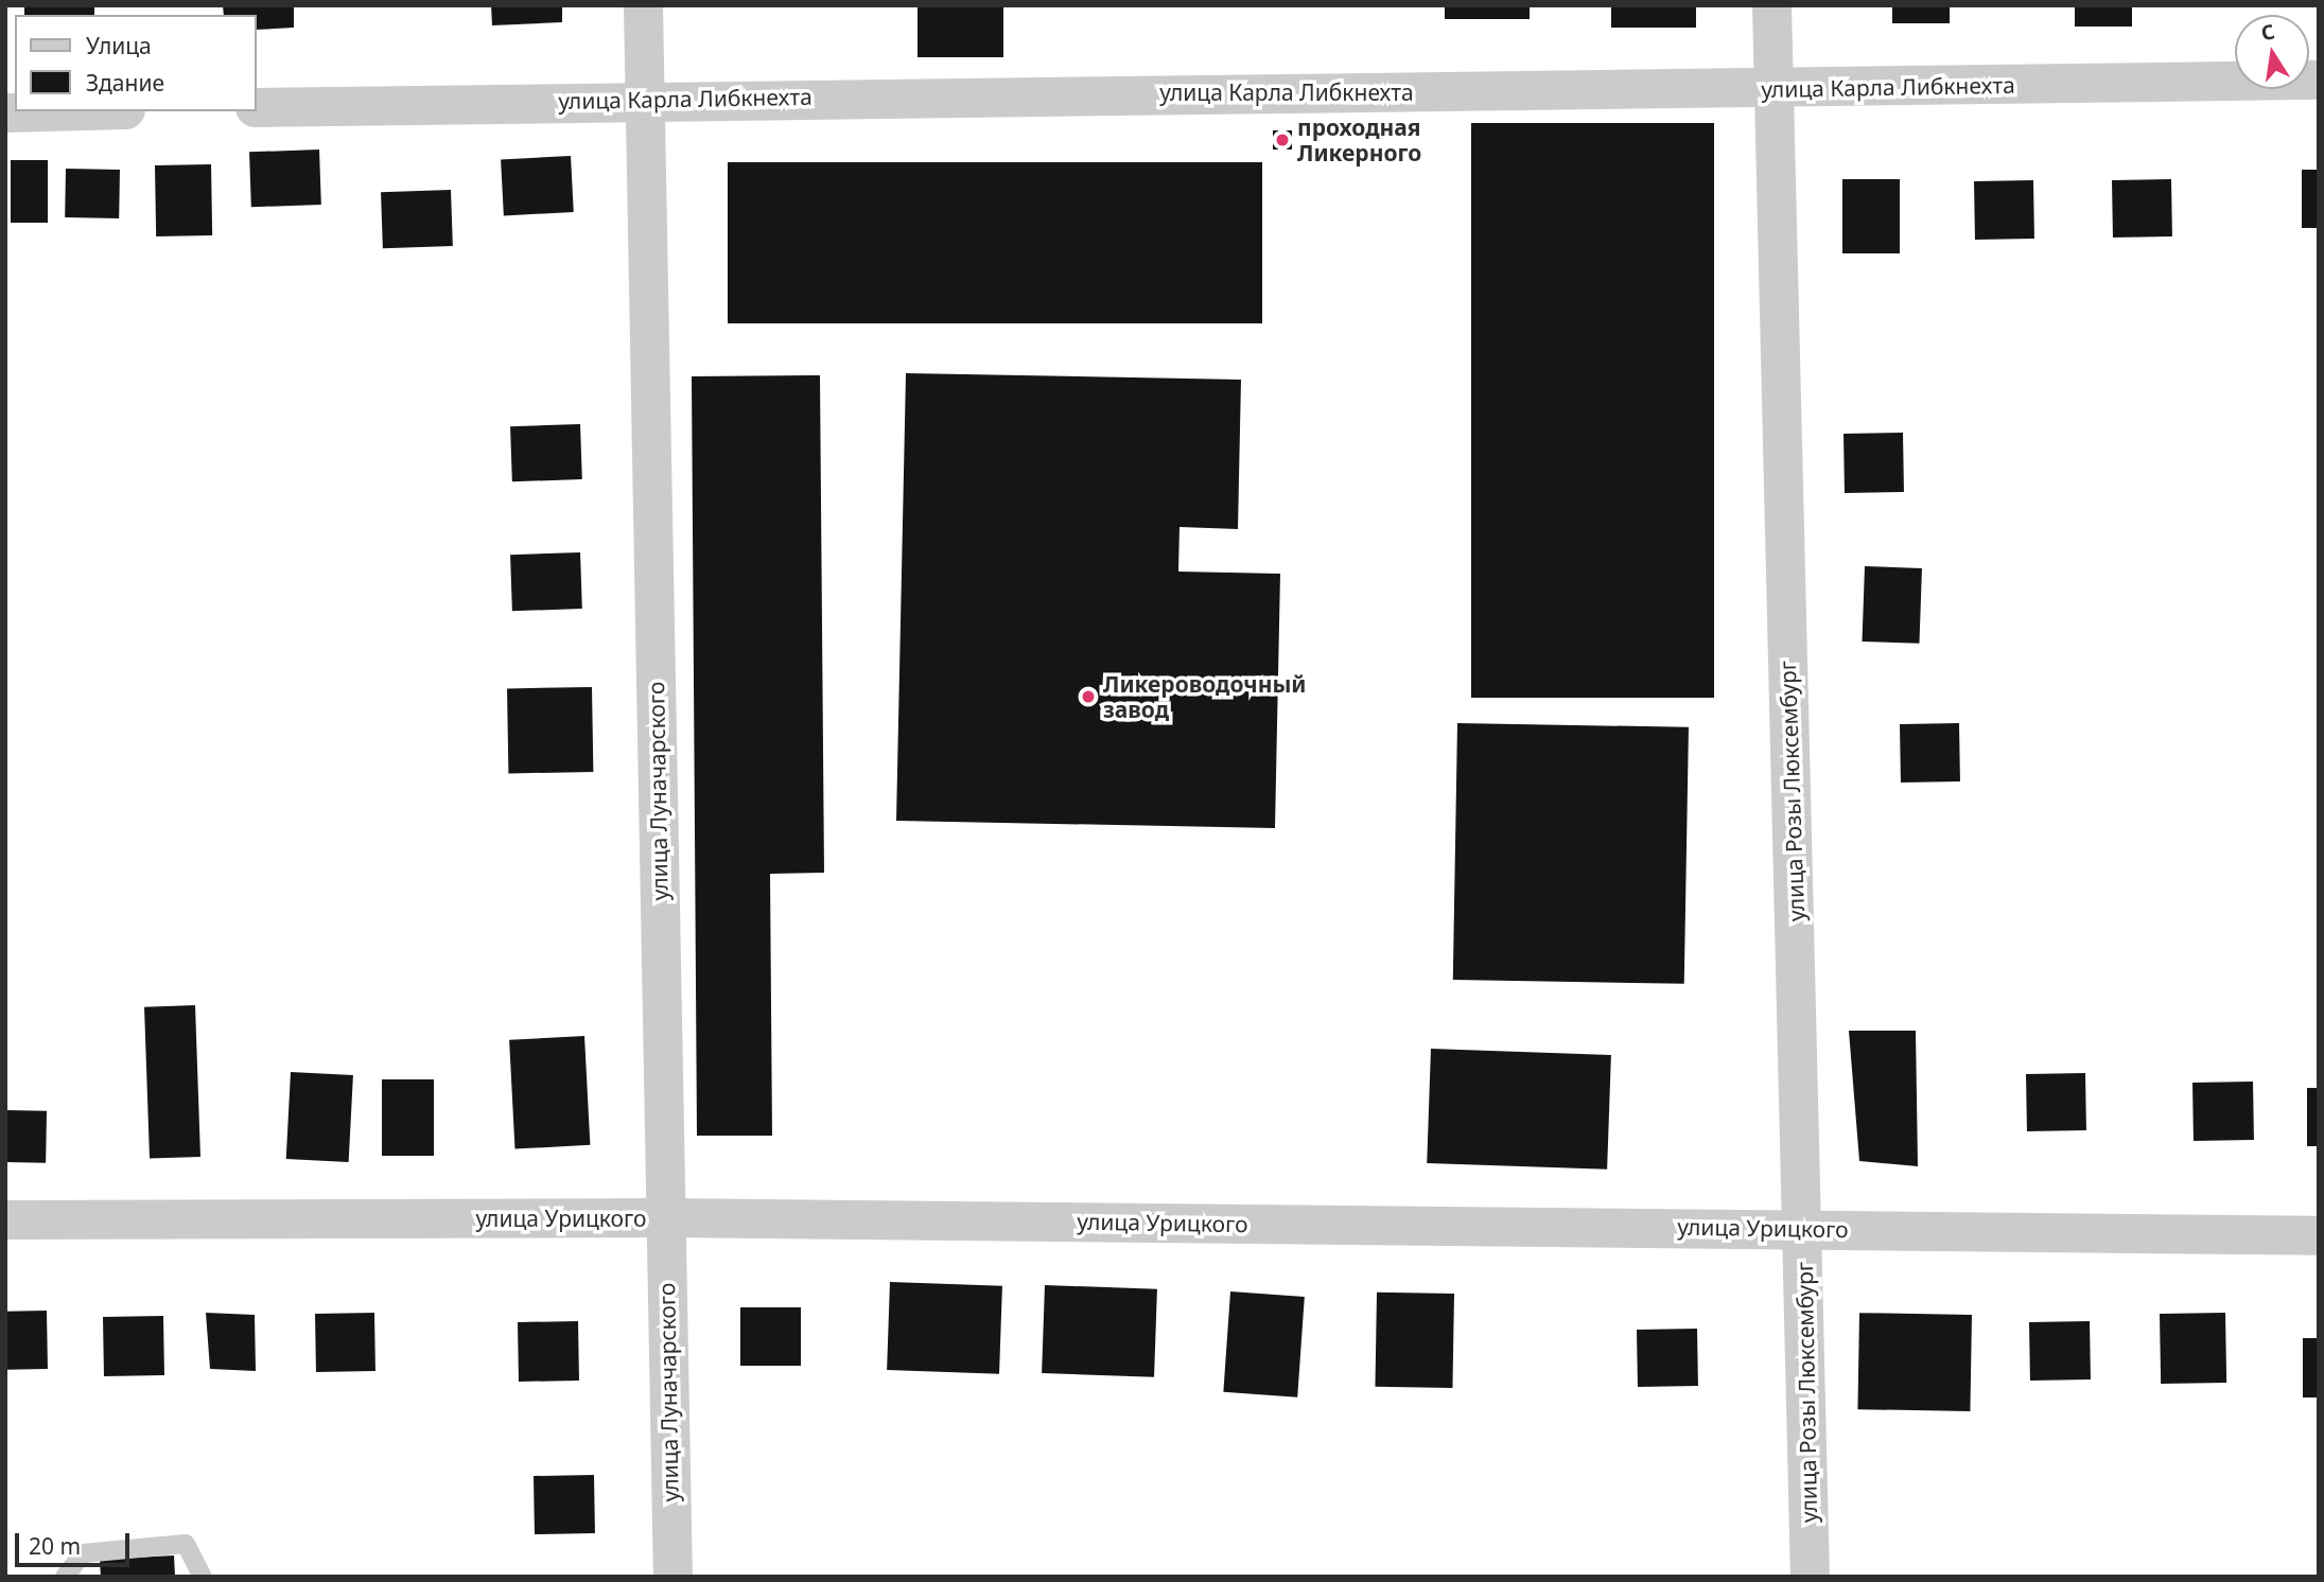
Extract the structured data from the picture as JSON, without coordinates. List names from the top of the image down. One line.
{"streets":{"street":["улица Карла Либкнехта","улица Луначарского","улица Розы Люксембург","улица Урицкого"]},"crossings":[["улица Карла Либкнехта","улица Луначарского"],["улица Карла Либкнехта","улица Розы Люксембург"],["улица Луначарского","улица Урицкого"],["улица Розы Люксембург","улица Урицкого"]],"places":["проходная Ликерного","Ликероводочный завод"],"legend":["Улица","Здание"],"scale_bar":"20 m","north":"top"}
